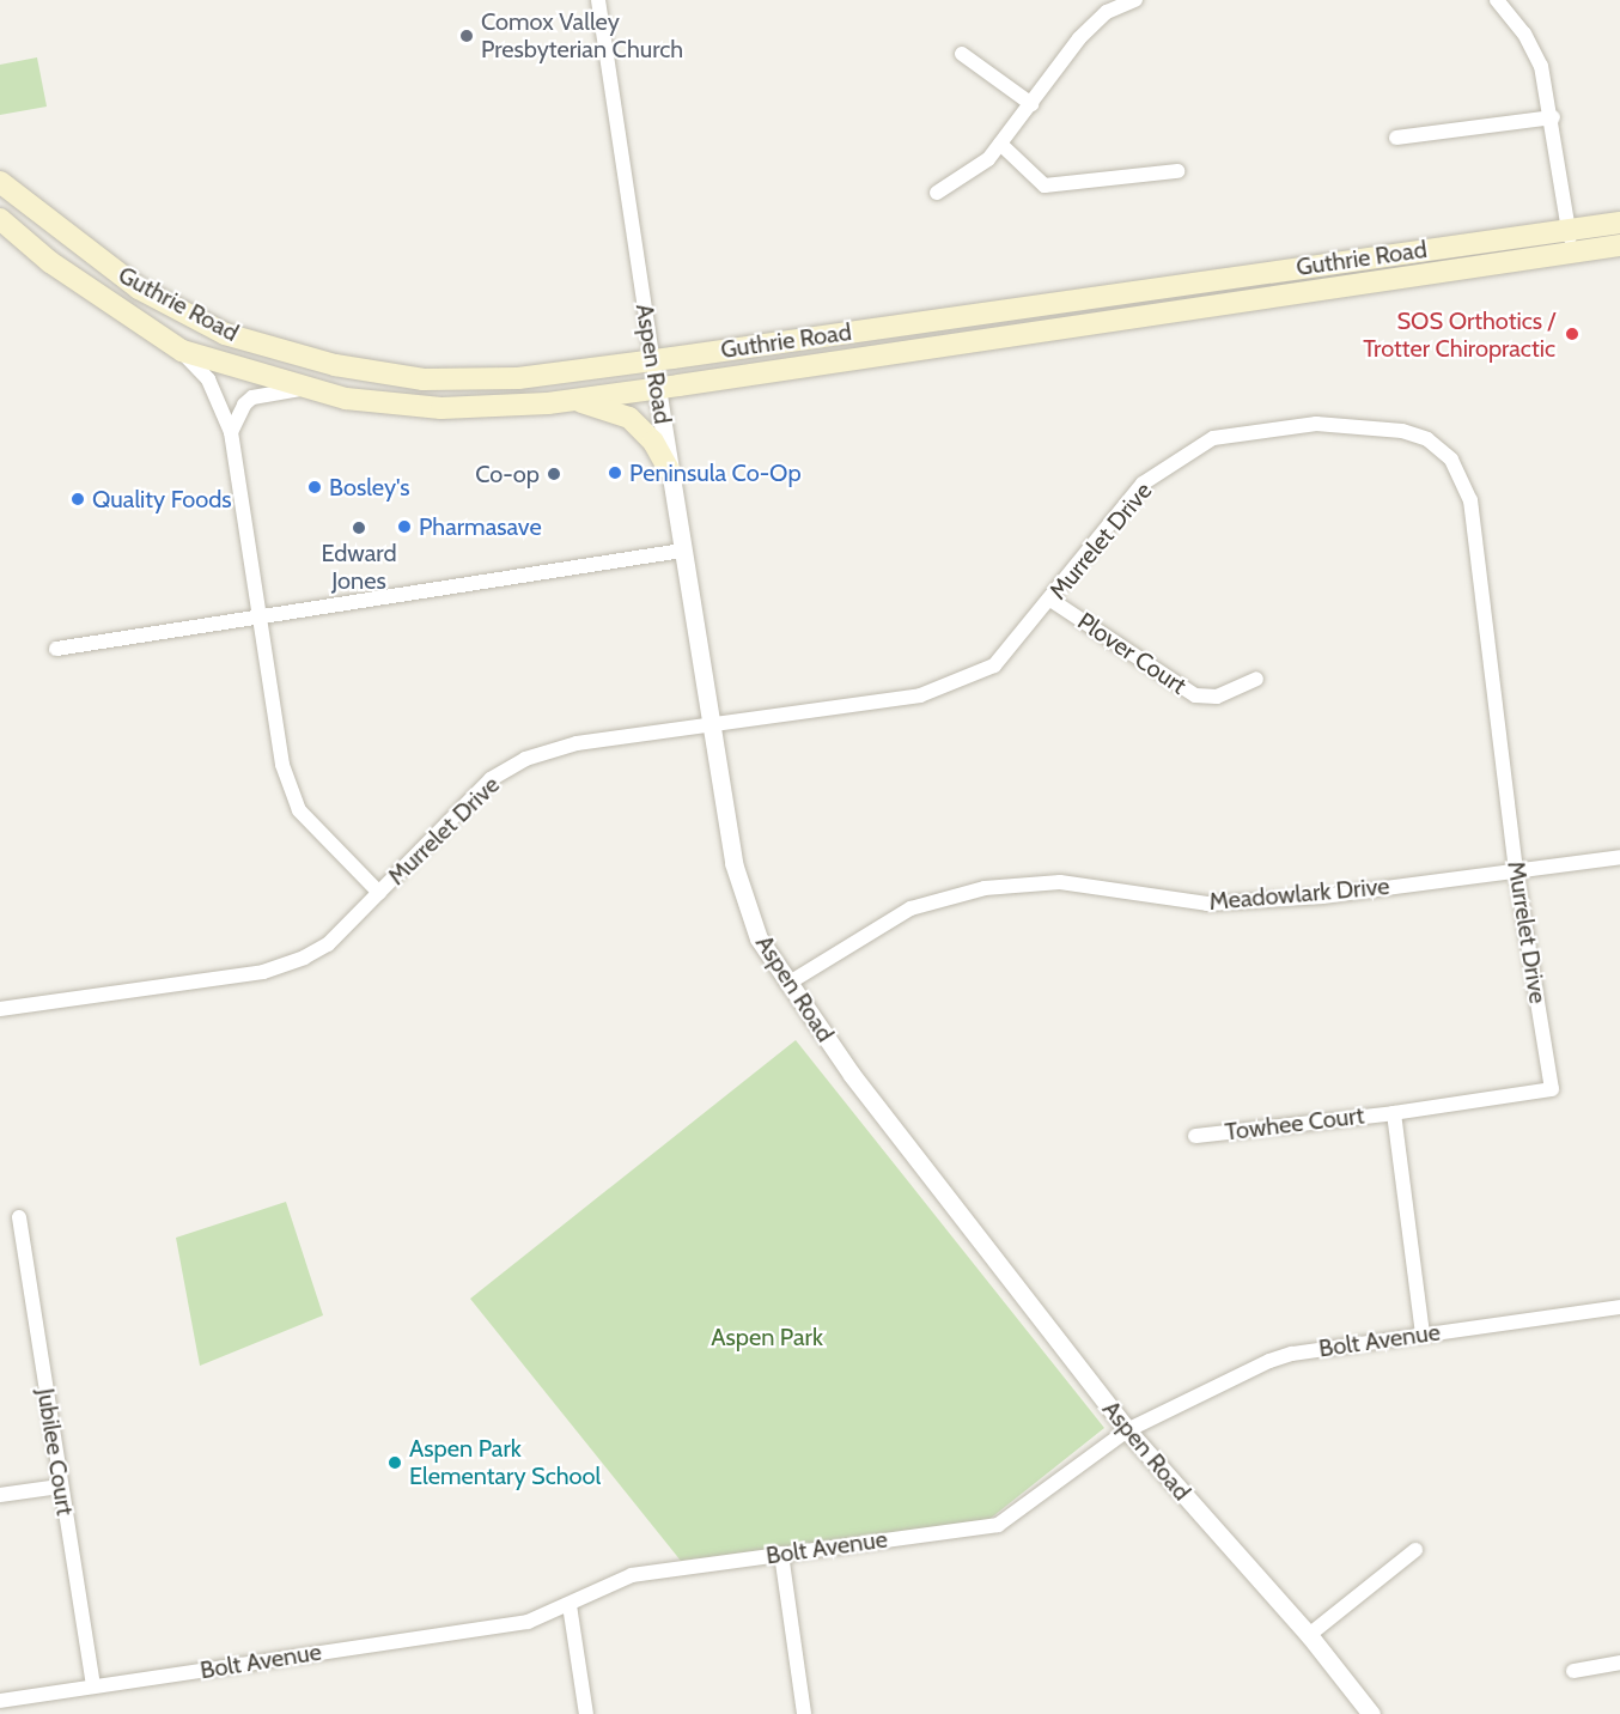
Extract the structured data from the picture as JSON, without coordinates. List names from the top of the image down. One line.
{"streets":{"main road":["Guthrie Road"],"street":["Aspen Road","Murrelet Drive","Plover Court","Meadowlark Drive","Towhee Court","Bolt Avenue","Jubilee Court"]},"crossings":[["Guthrie Road","Aspen Road"],["Aspen Road","Murrelet Drive"],["Aspen Road","Meadowlark Drive"],["Aspen Road","Bolt Avenue"],["Murrelet Drive","Plover Court"],["Murrelet Drive","Meadowlark Drive"],["Murrelet Drive","Towhee Court"],["Bolt Avenue","Jubilee Court"]],"parks":["Aspen Park"],"places":["Comox Valley Presbyterian Church","SOS Orthotics / Trotter Chiropractic","Peninsula Co-Op","Co-op","Bosley's","Quality Foods","Pharmasave","Edward Jones","Aspen Park Elementary School"]}
